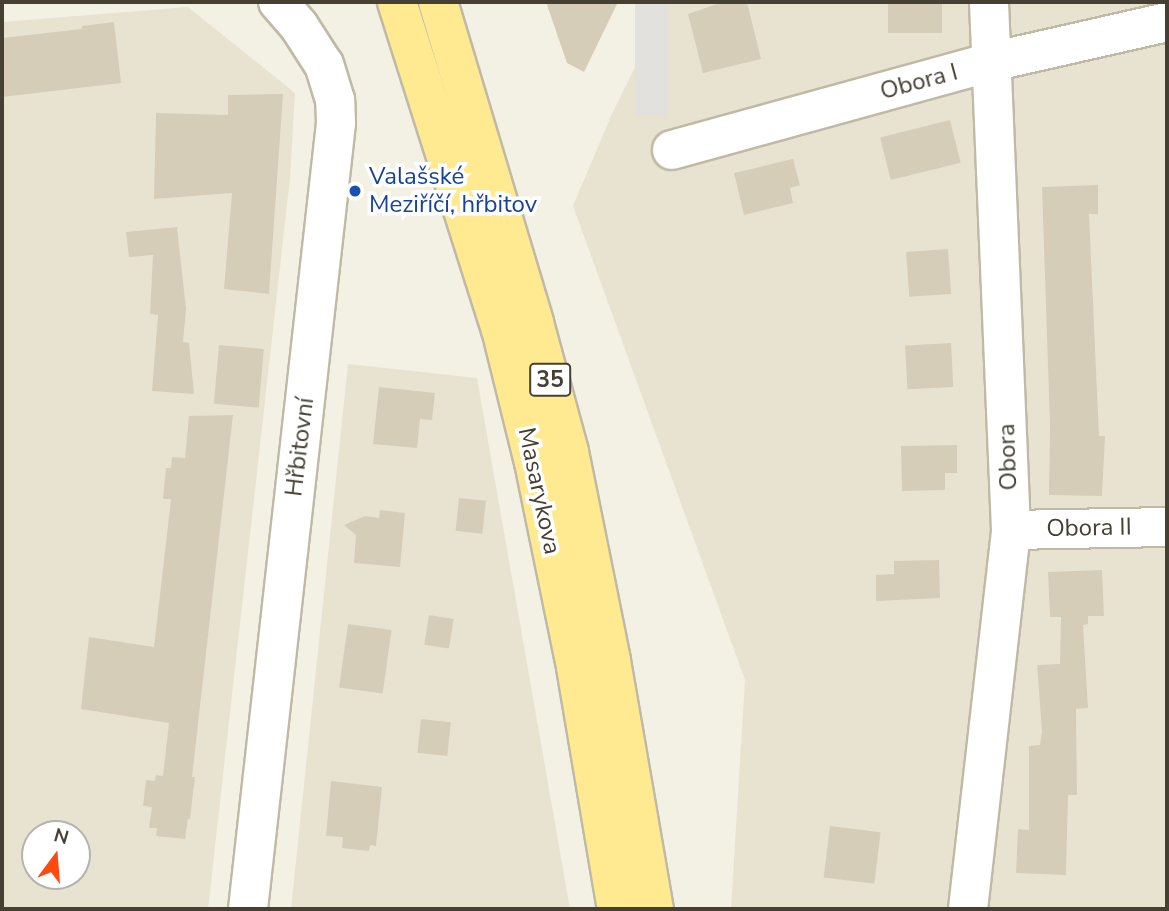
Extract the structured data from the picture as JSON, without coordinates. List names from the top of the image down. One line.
{"streets":{"main road":["35","Masarykova"],"street":["Obora I","Hřbitovní","Obora","Obora II"]},"crossings":[["Obora I","Obora"],["Obora","Obora II"]],"places":["Valašské Meziříčí, hřbitov"],"north":"top"}
